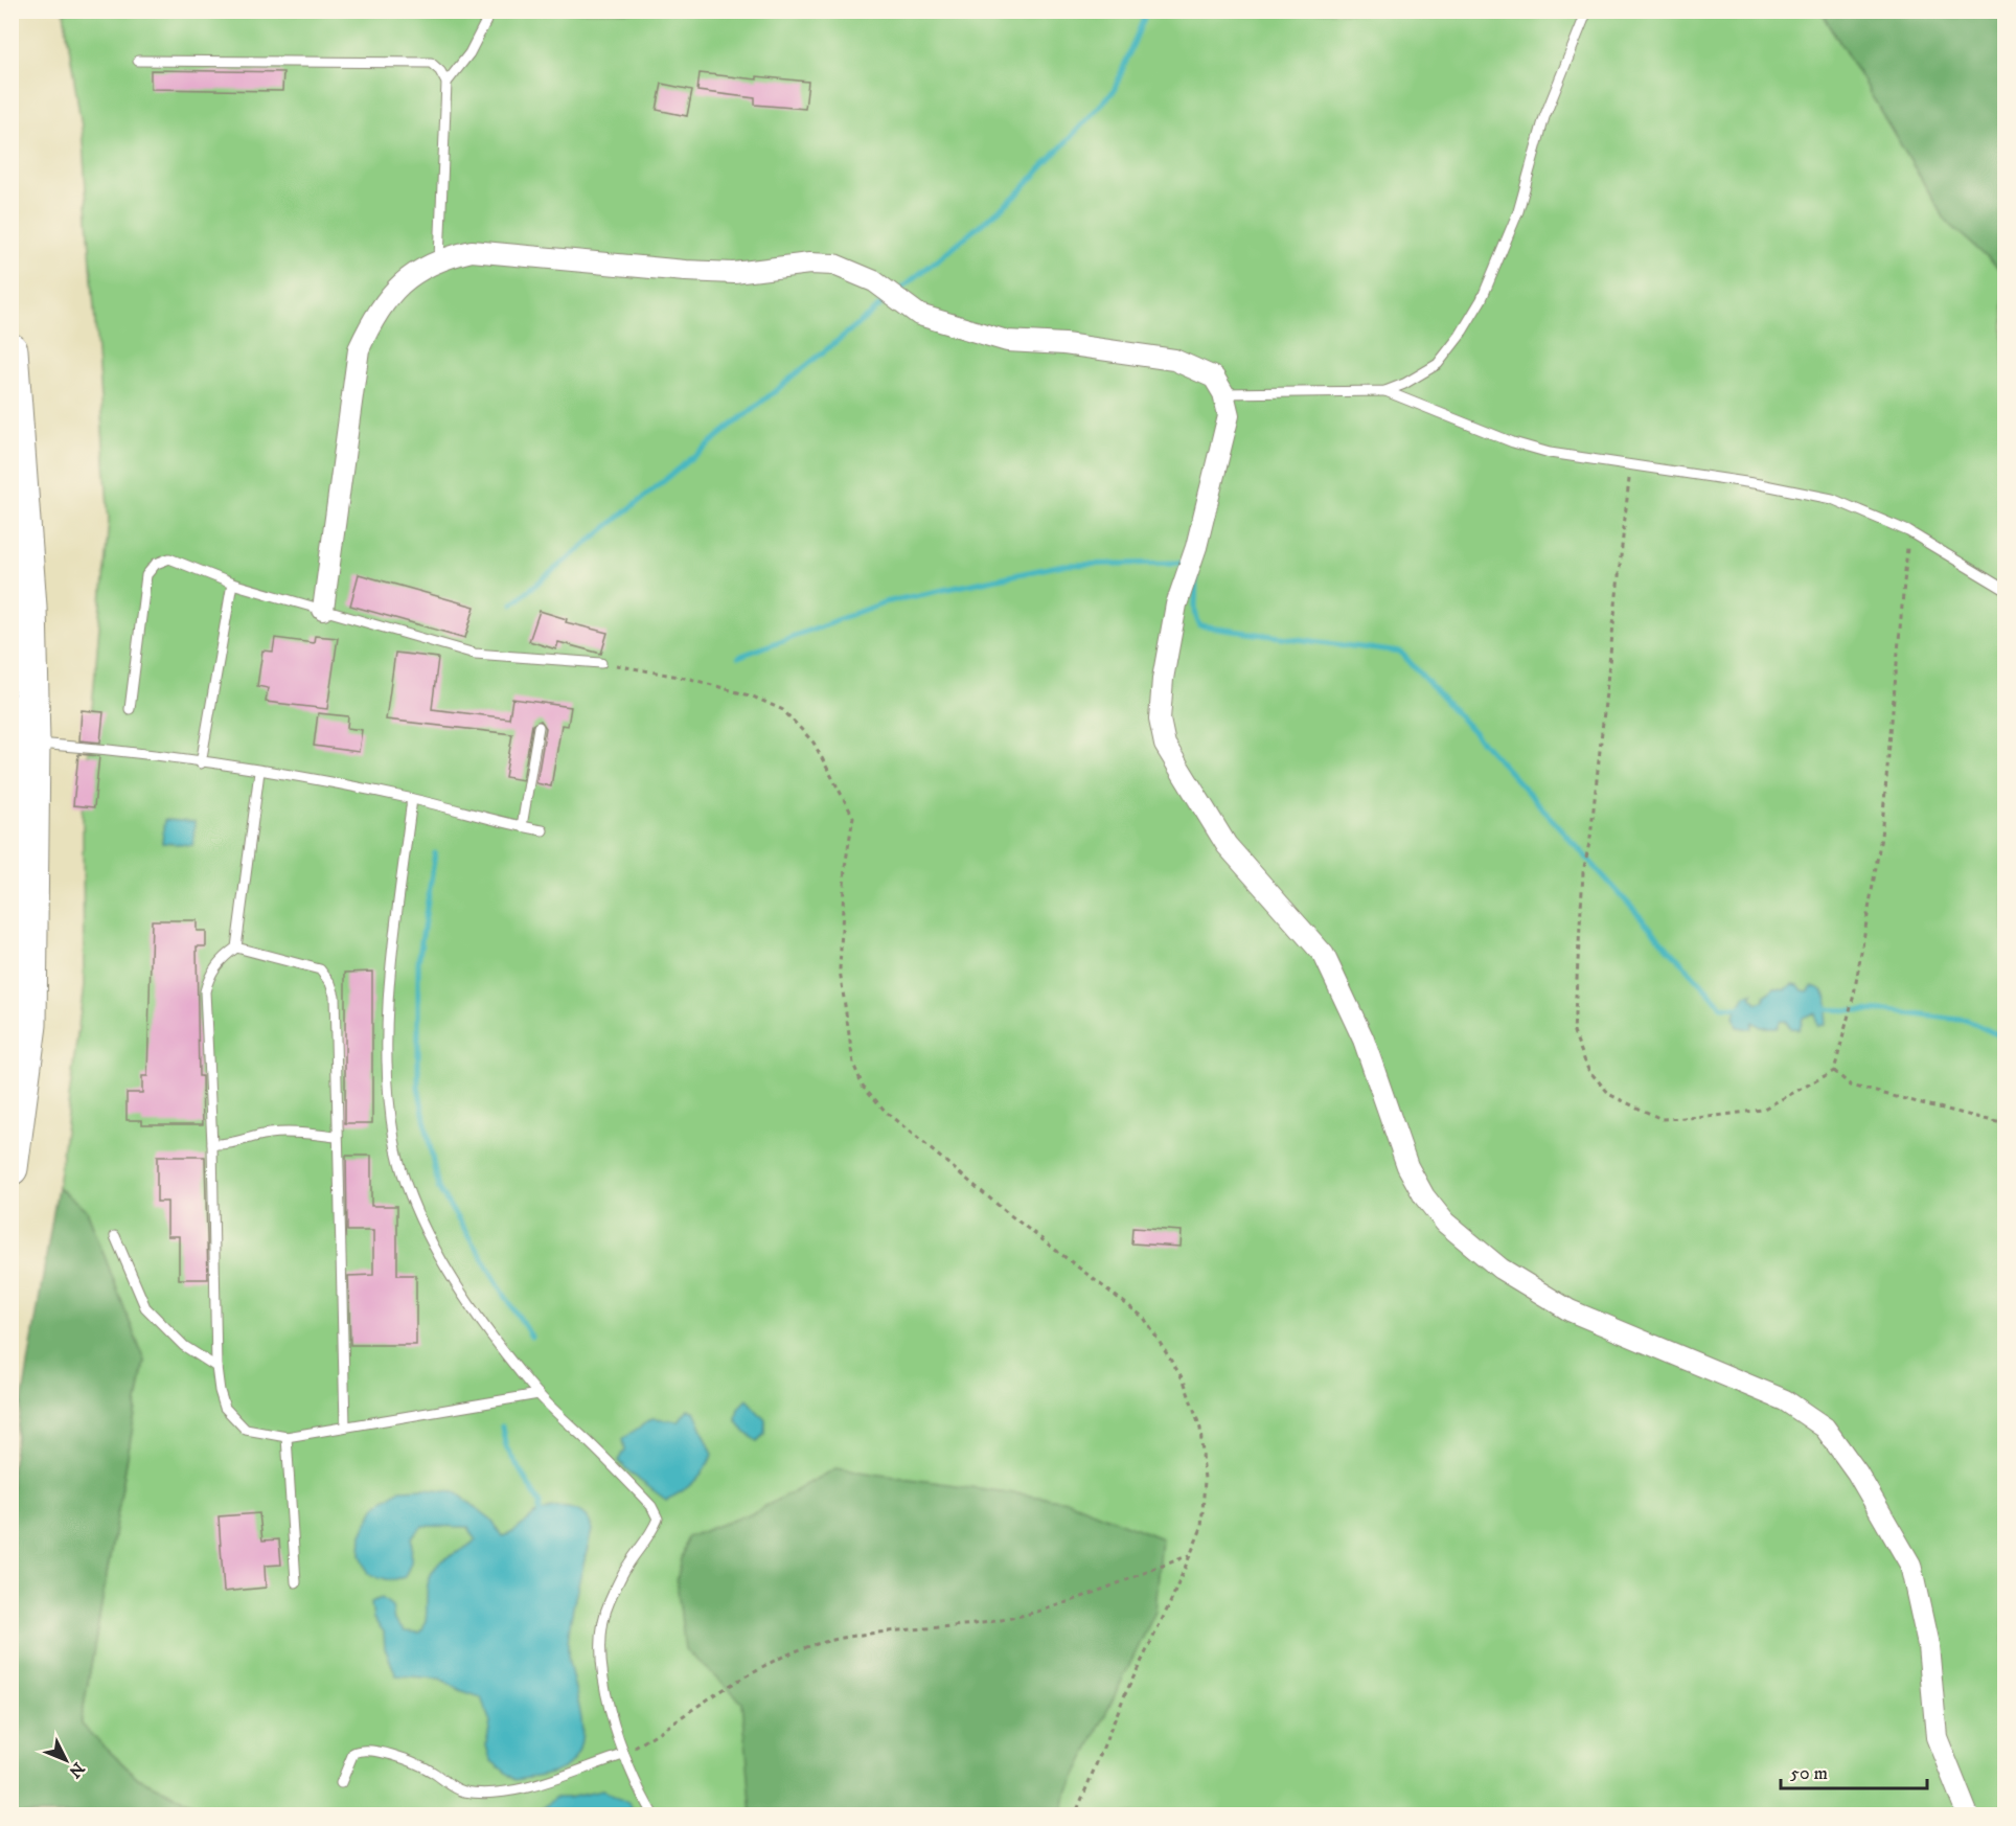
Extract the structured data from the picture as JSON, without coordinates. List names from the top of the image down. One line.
{"scale_bar":"50 m","north":"bottom right"}
